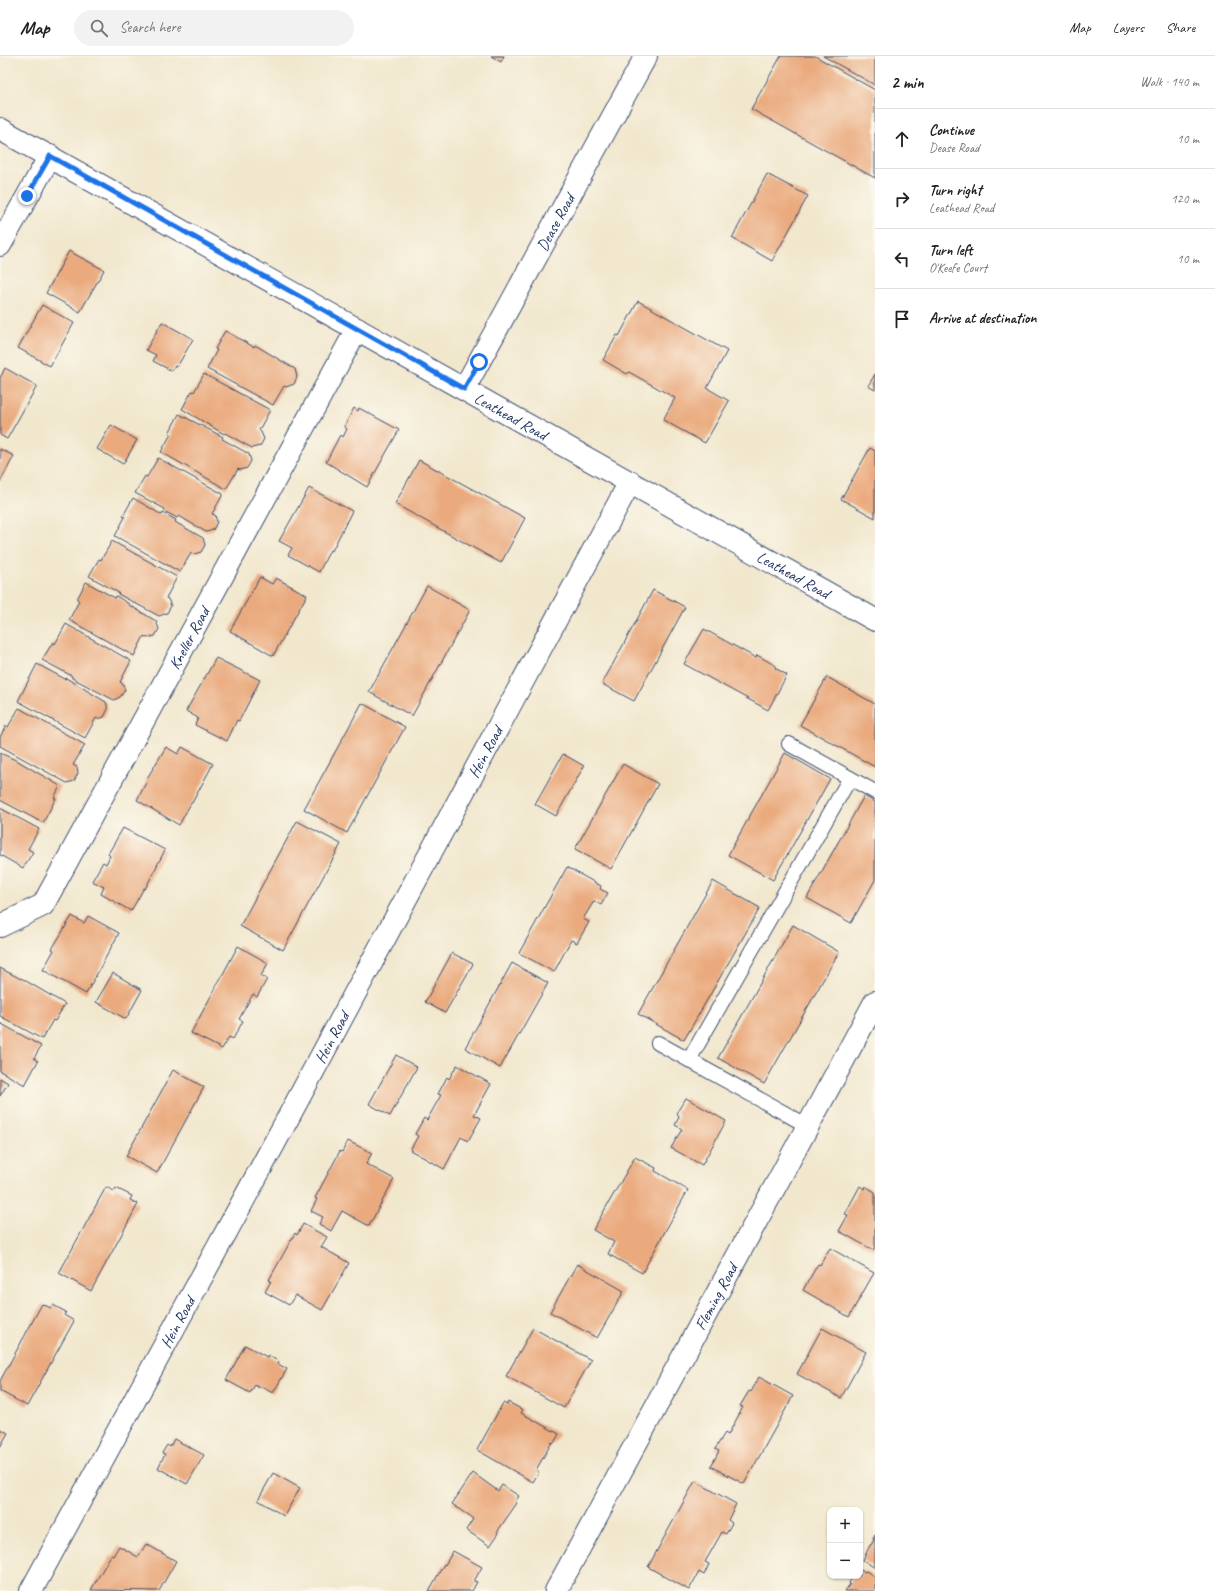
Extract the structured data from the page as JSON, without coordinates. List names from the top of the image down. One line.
{"streets":{"street":["Dease Road","Leathead Road","Kneller Road","Hein Road","Fleming Road"]},"crossings":[["Dease Road","Leathead Road"],["Leathead Road","Kneller Road"],["Leathead Road","Hein Road"]],"page":{"header":"Map","search":"Search here","nav":["Map","Layers","Share"],"heading":["2 min","Walk · 140 m"],"list":[["Continue","Dease Road","10 m"],["Turn right","Leathead Road","120 m"],["Turn left","O'Keefe Court","10 m"],"Arrive at destination"],"map_buttons":["+","−"]}}
